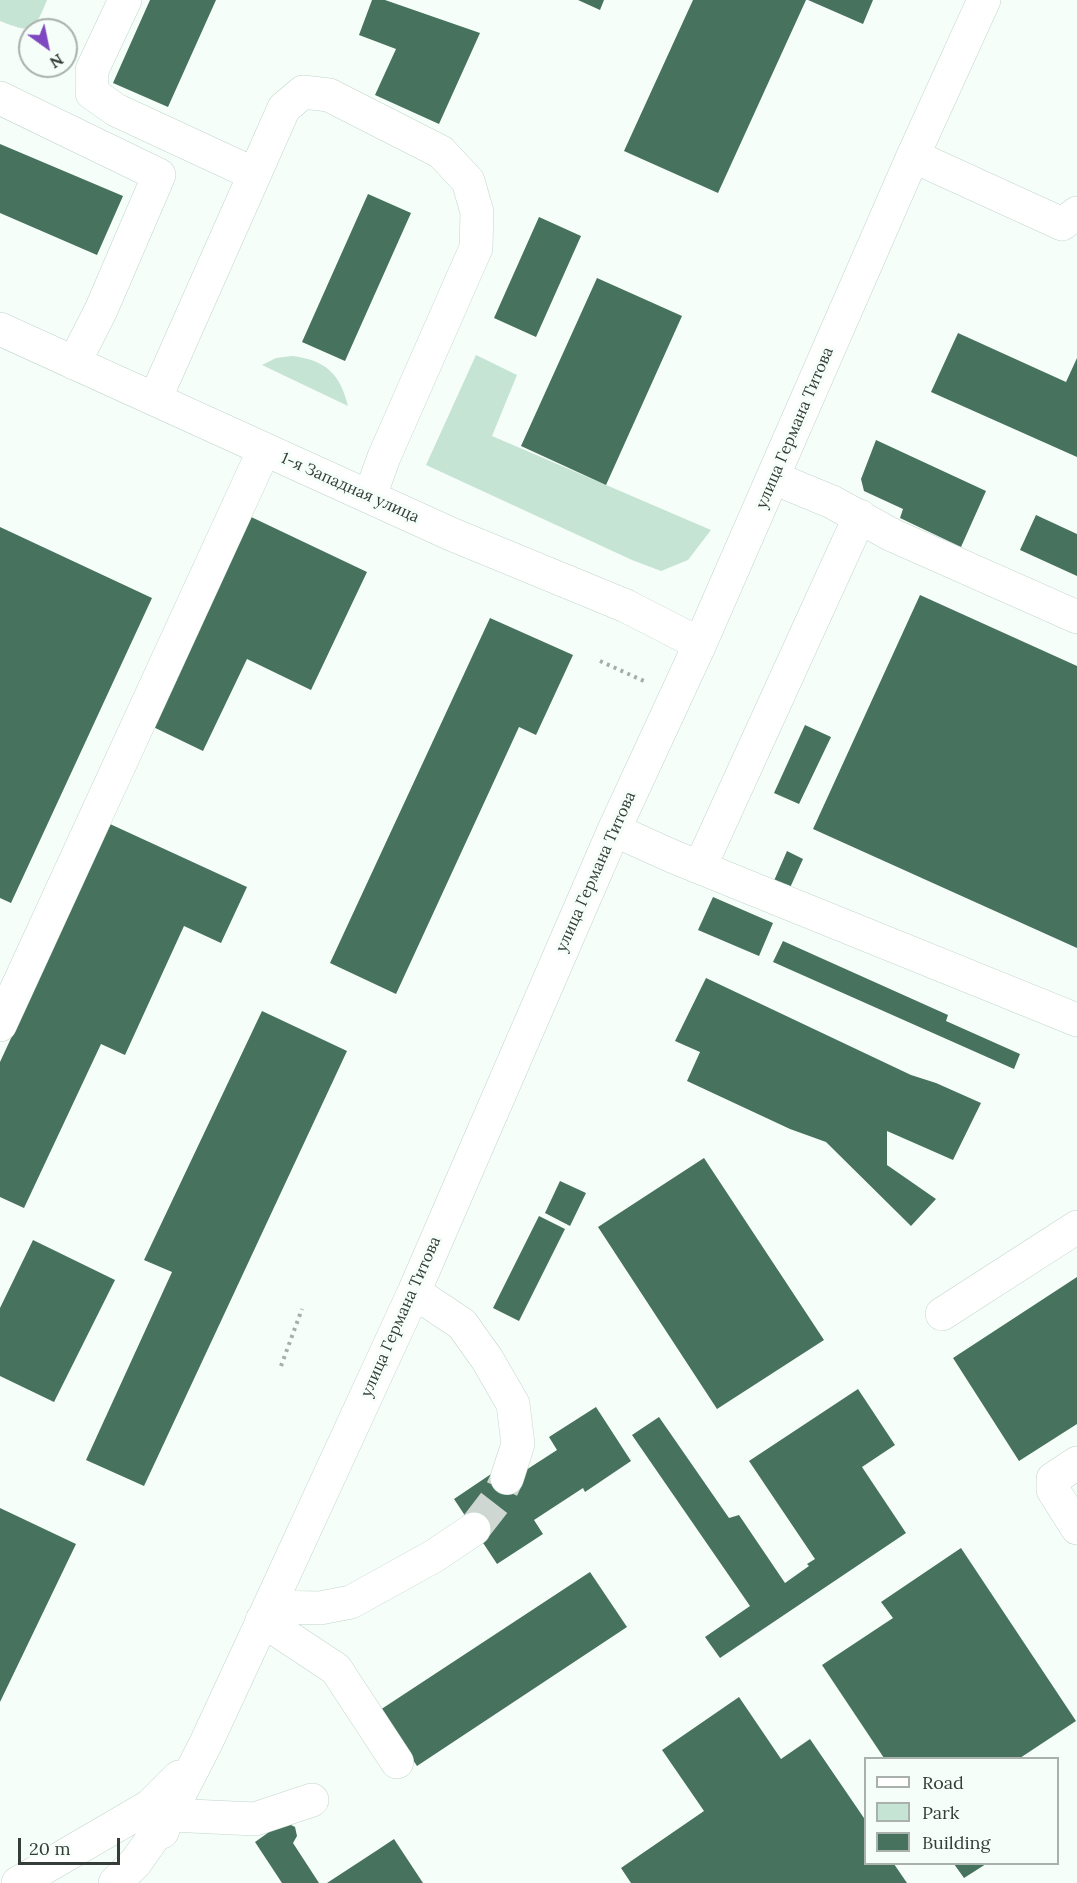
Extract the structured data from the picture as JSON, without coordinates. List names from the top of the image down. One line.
{"streets":{"street":["улица Германа Титова","1-я Западная улица"]},"crossings":[["улица Германа Титова","1-я Западная улица"]],"legend":["Road","Park","Building"],"scale_bar":"20 m","north":"bottom right"}
